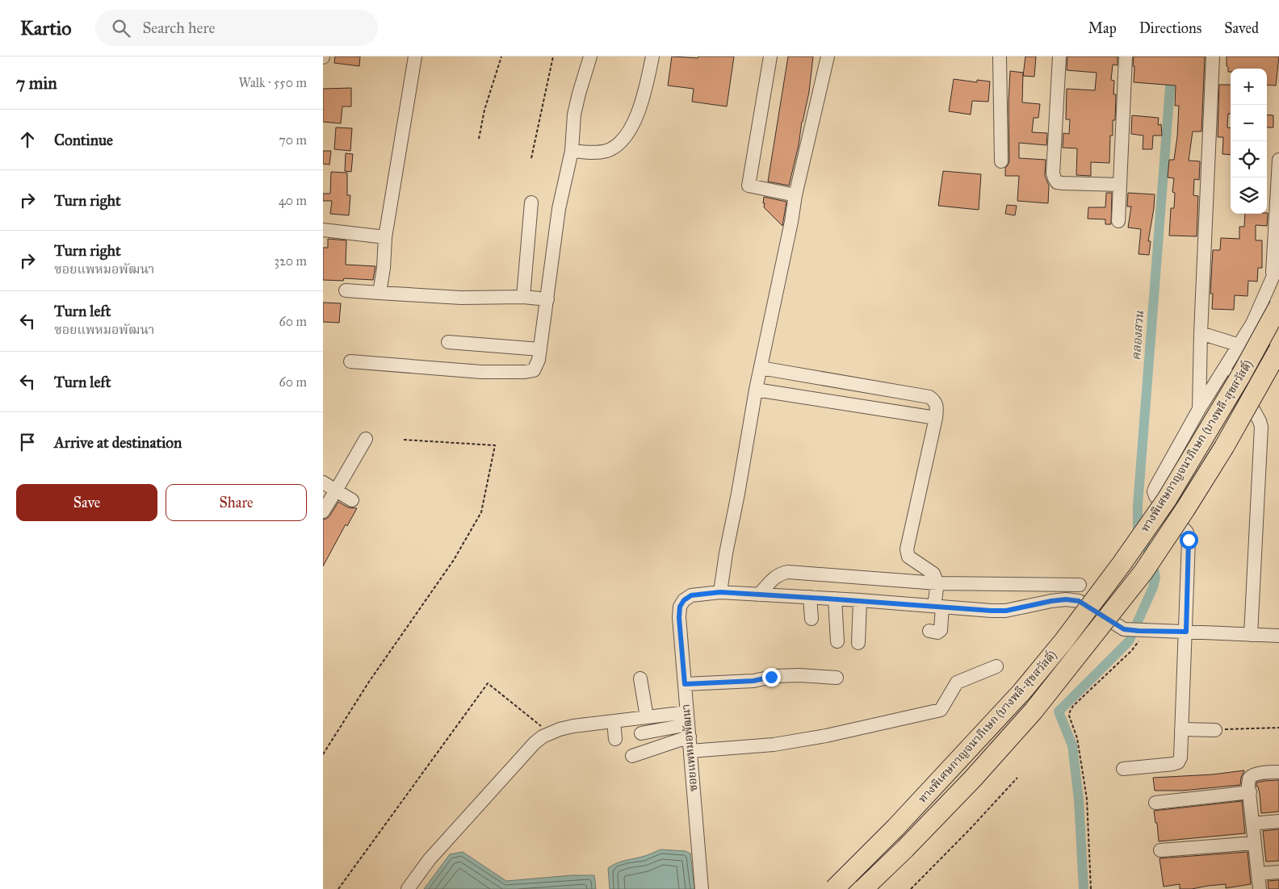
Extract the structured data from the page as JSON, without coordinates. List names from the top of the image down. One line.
{"streets":{"highway":["ทางพิเศษกาญจนาภิเษก (บางพลี-สุขสวัสดิ์)"],"street":["ซอยแพหมอพัฒนา"]},"water":["คลองสวน"],"page":{"header":"Kartio","search":"Search here","nav":["Map","Directions","Saved"],"heading":["7 min","Walk · 550 m"],"map_buttons":["+","−"],"list":[["Continue","70 m"],["Turn right","40 m"],["Turn right","ซอยแพหมอพัฒนา","320 m"],["Turn left","ซอยแพหมอพัฒนา","60 m"],["Turn left","60 m"],"Arrive at destination"],"buttons":["Save","Share"]}}
